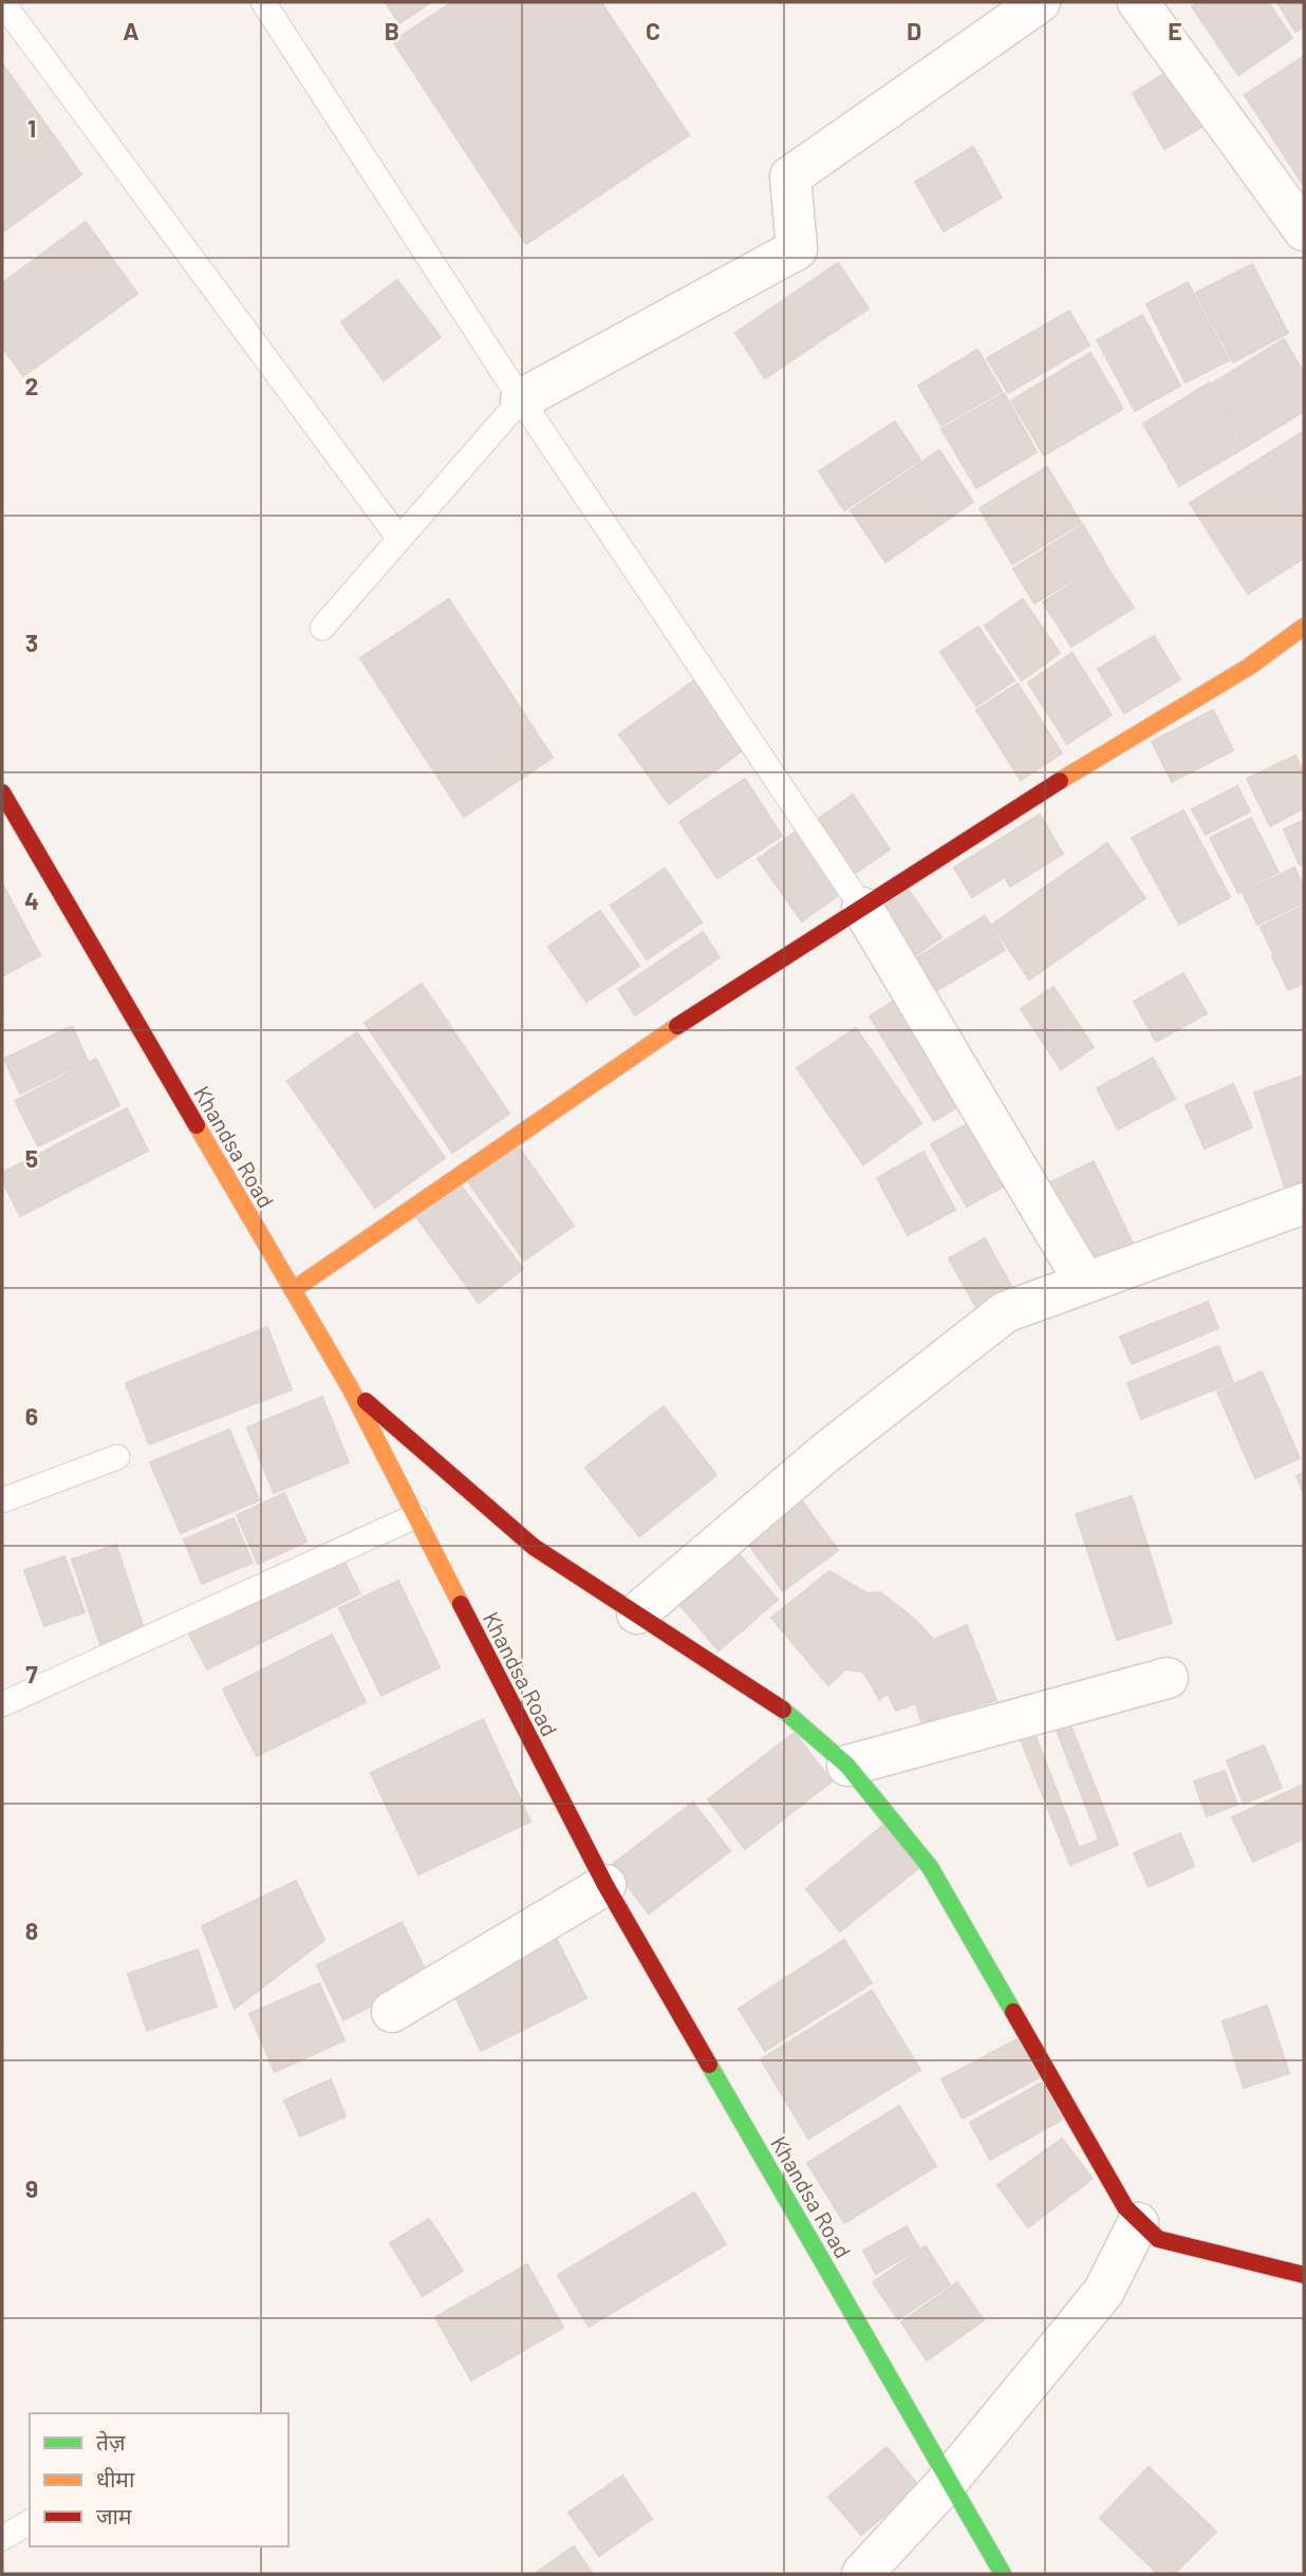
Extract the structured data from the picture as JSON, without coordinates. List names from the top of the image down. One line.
{"streets":{"street":["Khandsa Road"]},"legend":["तेज़","धीमा","जाम"],"grid":{"columns":["A","B","C","D","E"],"rows":["1","2","3","4","5","6","7","8","9"]}}
